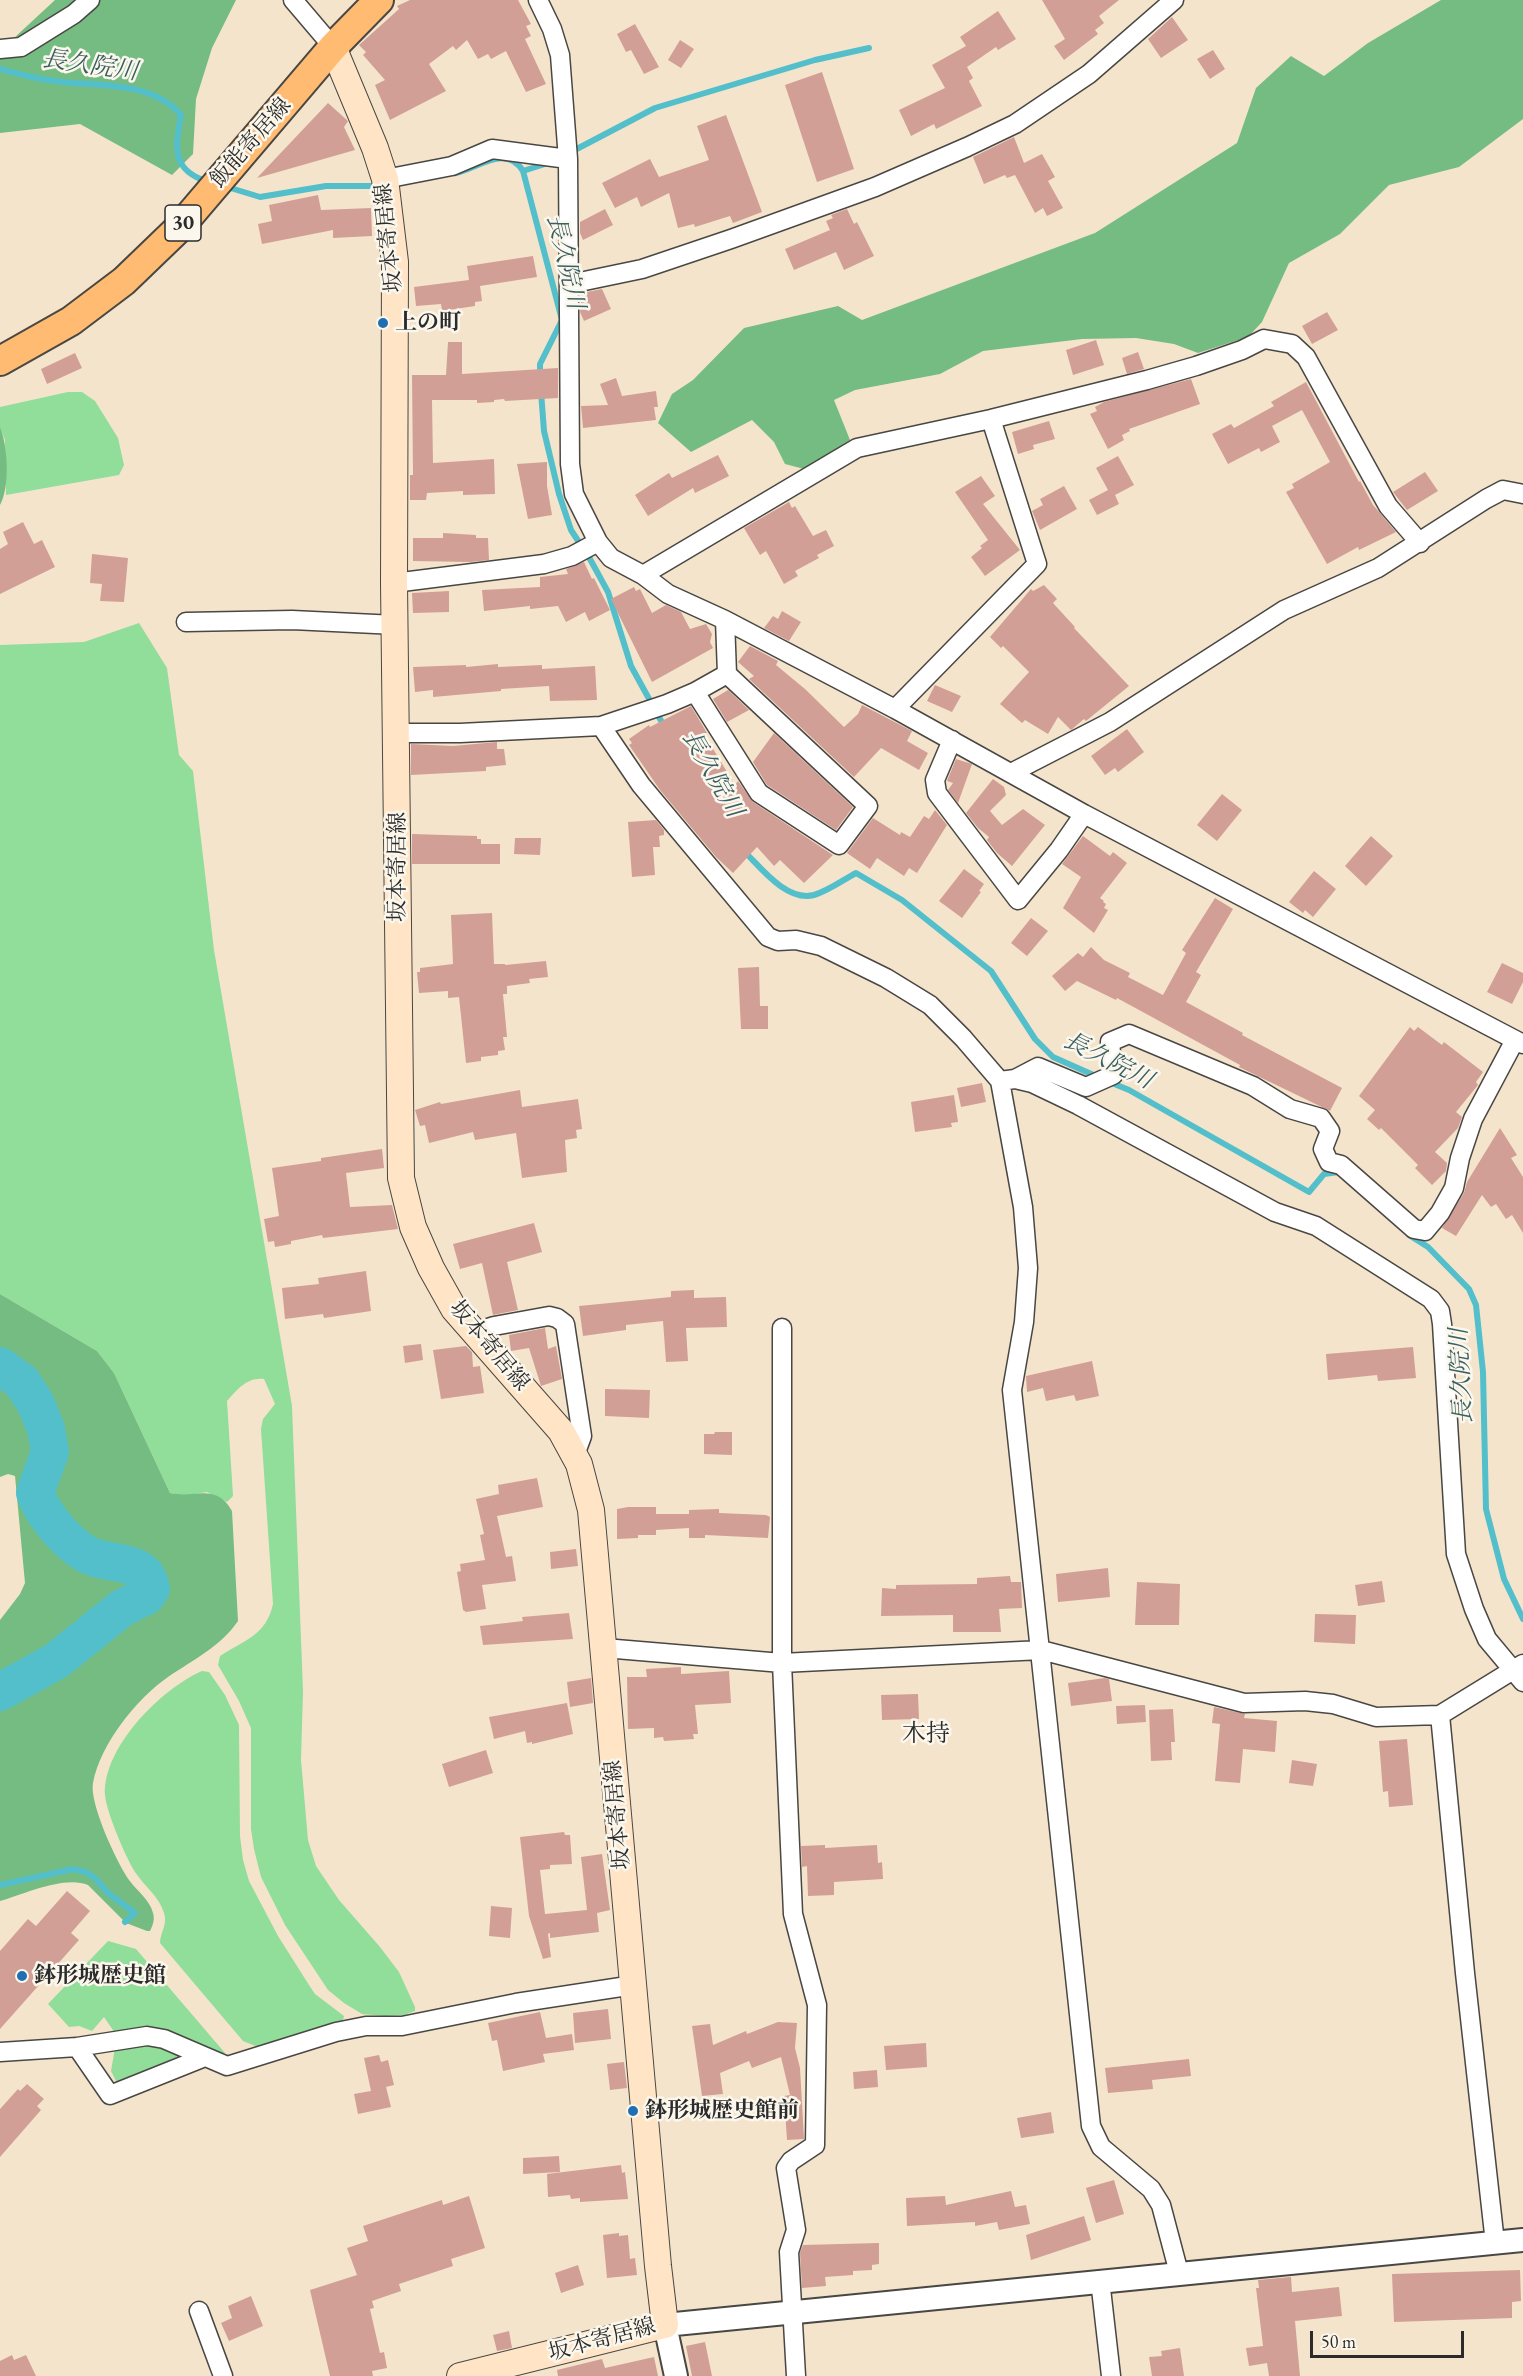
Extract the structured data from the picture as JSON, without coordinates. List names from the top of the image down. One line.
{"streets":{"main road":["飯能寄居線","30","坂本寄居線"]},"crossings":[["飯能寄居線","坂本寄居線"]],"districts":["木持"],"water":["長久院川"],"places":["上の町","鉢形城歴史館","鉢形城歴史館前"],"scale_bar":"50 m"}
